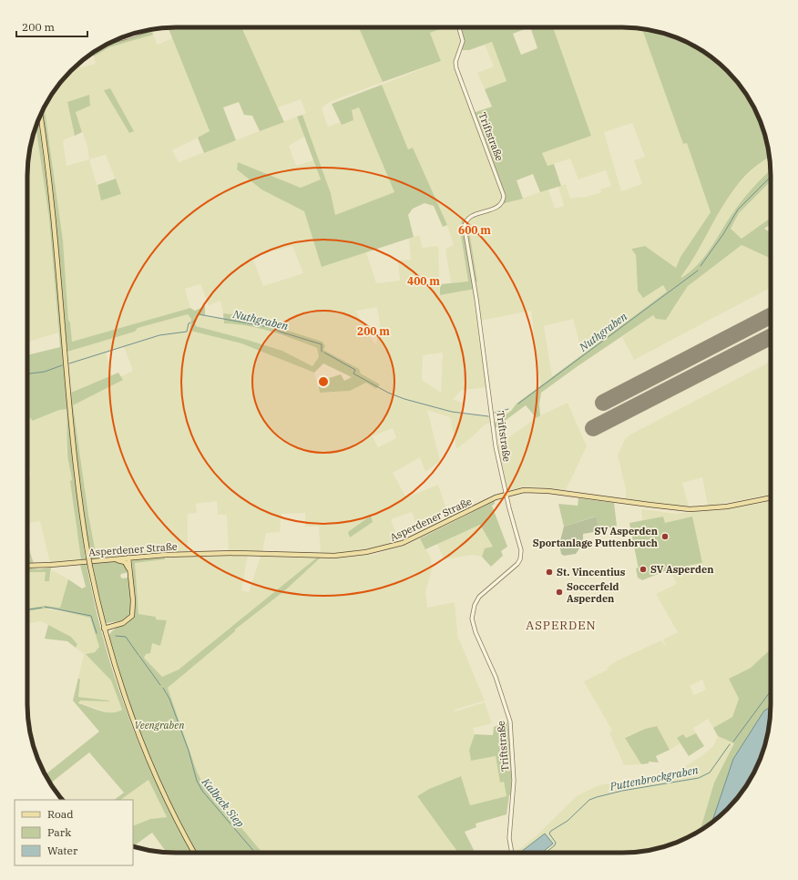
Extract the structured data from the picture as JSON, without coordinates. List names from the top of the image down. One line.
{"streets":{"main road":["Asperdener Straße"],"street":["Triftstraße"]},"crossings":[["Triftstraße","Asperdener Straße"]],"districts":["ASPERDEN"],"water":["Nuthgraben","Puttenbrockgraben","Kalbeck Siep"],"parks":["Veengraben"],"places":["SV Asperden Sportanlage Puttenbruch","SV Asperden","St. Vincentius","Soccerfeld Asperden"],"legend":["Road","Park","Water"],"scale_bar":"200 m","rings":["600 m","400 m","200 m"]}
